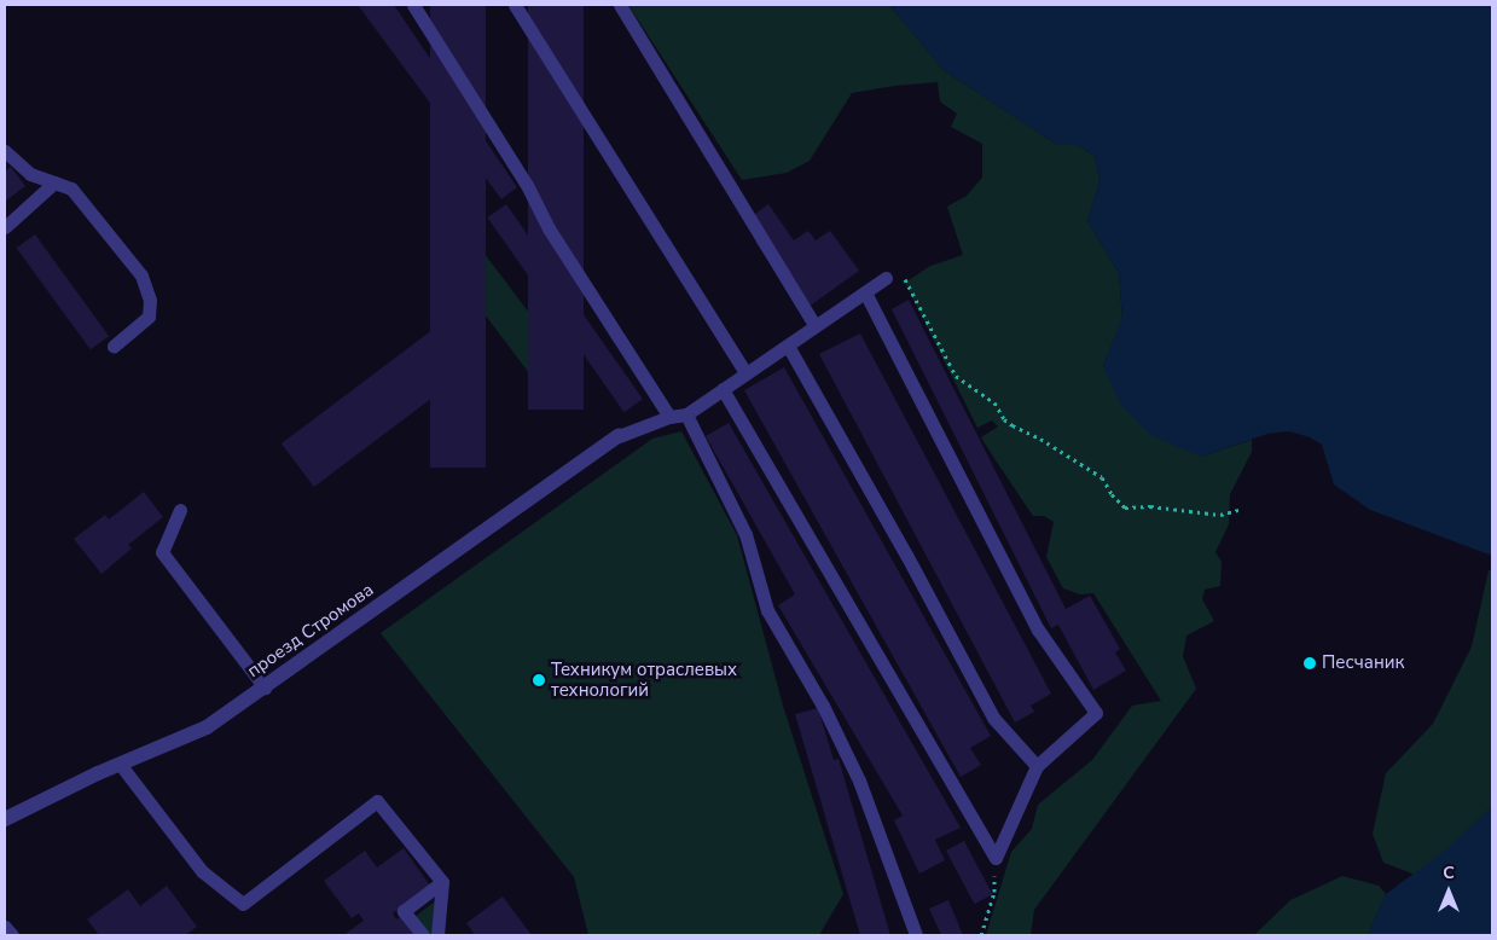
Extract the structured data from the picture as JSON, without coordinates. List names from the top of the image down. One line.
{"streets":{"street":["проезд Стромова"]},"places":["Песчаник","Техникум отраслевых технологий"],"north":"top"}
